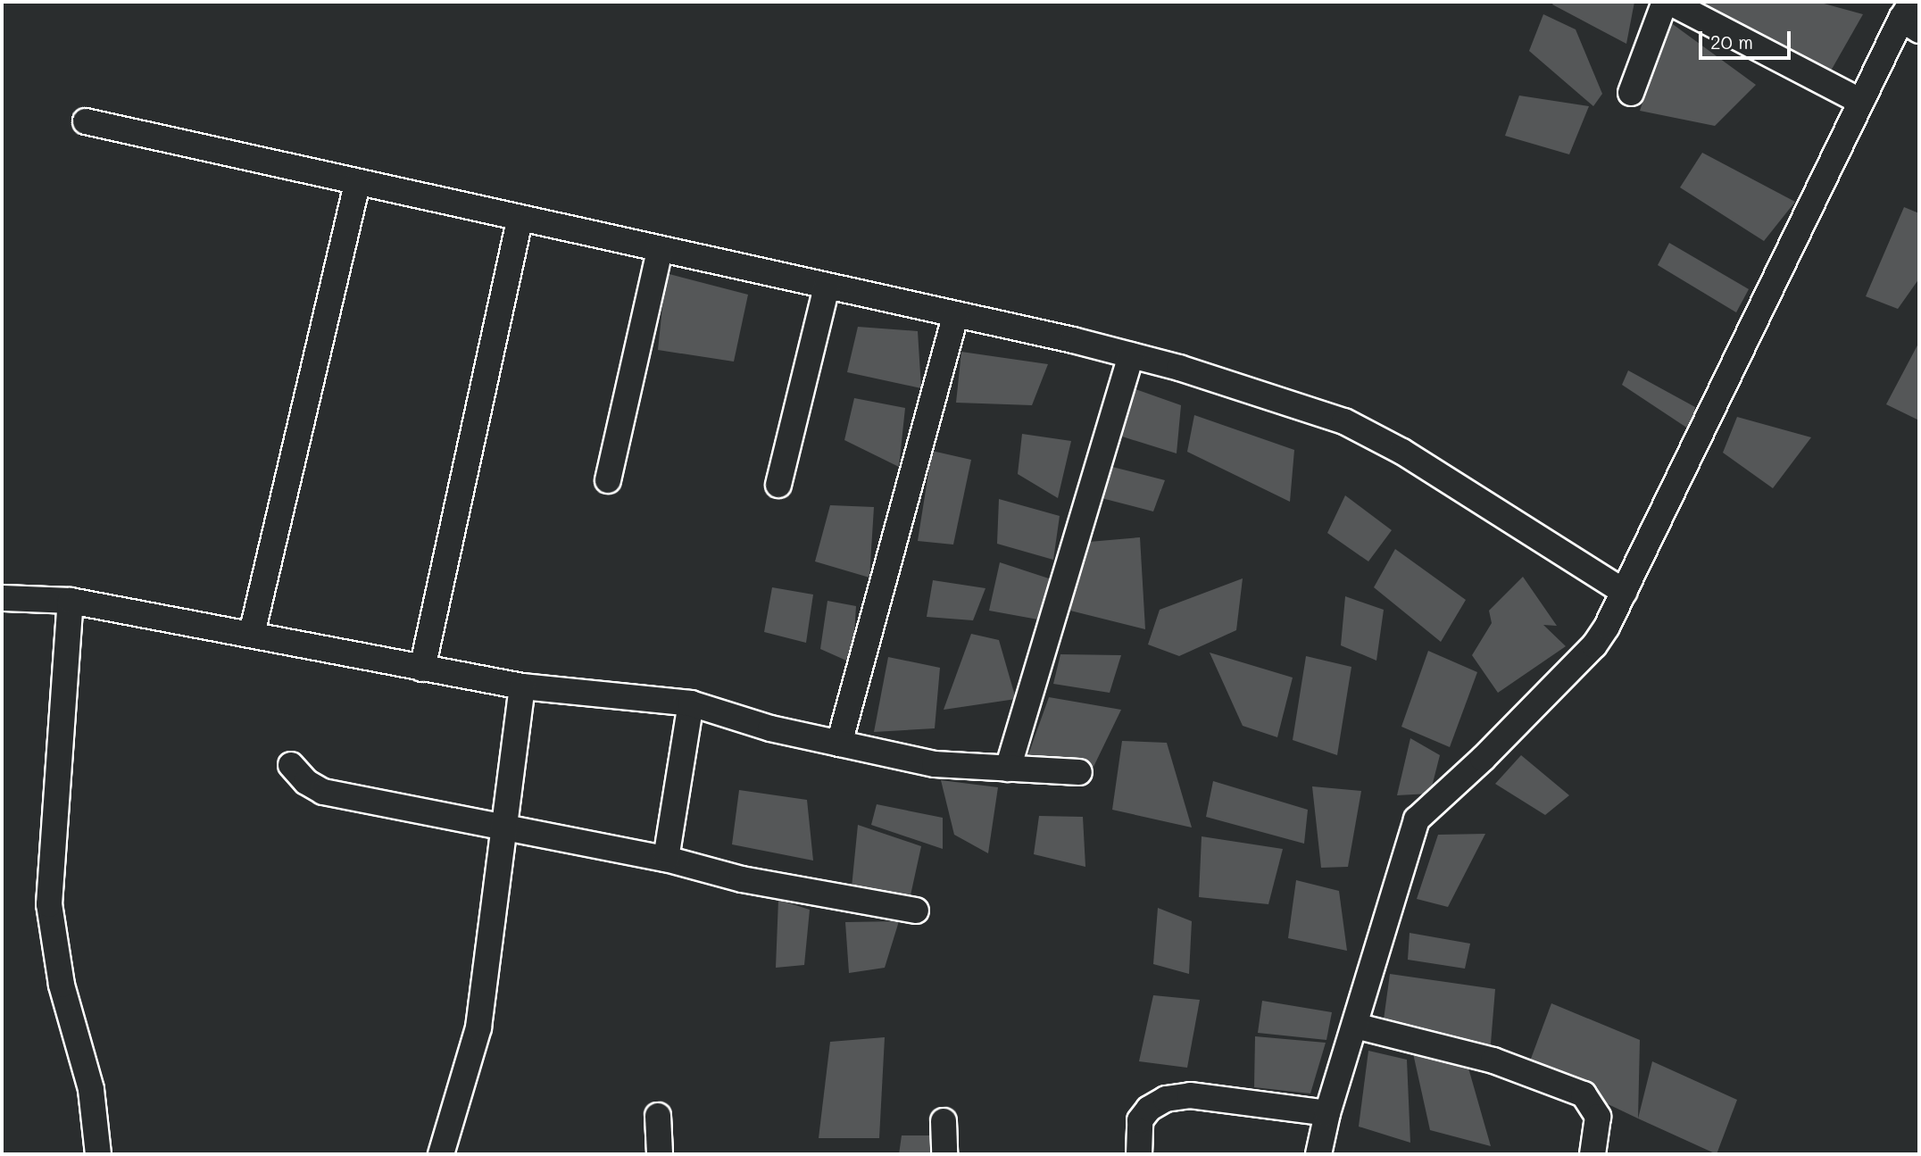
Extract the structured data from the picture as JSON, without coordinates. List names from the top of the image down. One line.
{"scale_bar":"20 m"}
